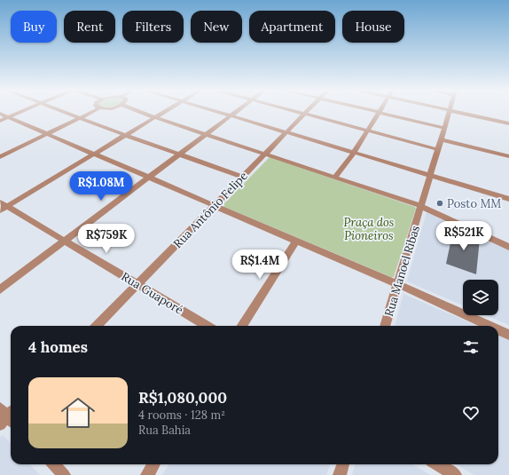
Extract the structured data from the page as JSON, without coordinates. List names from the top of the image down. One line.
{"streets":{"street":["Rua Antônio Felipe","Rua Manoel Ribas","Rua Guaporé"]},"crossings":[["Rua Antônio Felipe","Rua Guaporé"]],"parks":["Praça dos Pioneiros"],"places":["Posto MM"],"page":{"chip":["Buy","Rent","Filters","New","Apartment","House"],"price":["R$1.08M","R$521K","R$759K","R$1.4M"],"heading":"4 homes","list":[{"name":"R$1,080,000","note":"4 rooms · 128 m² · Rua Bahia"}]}}
